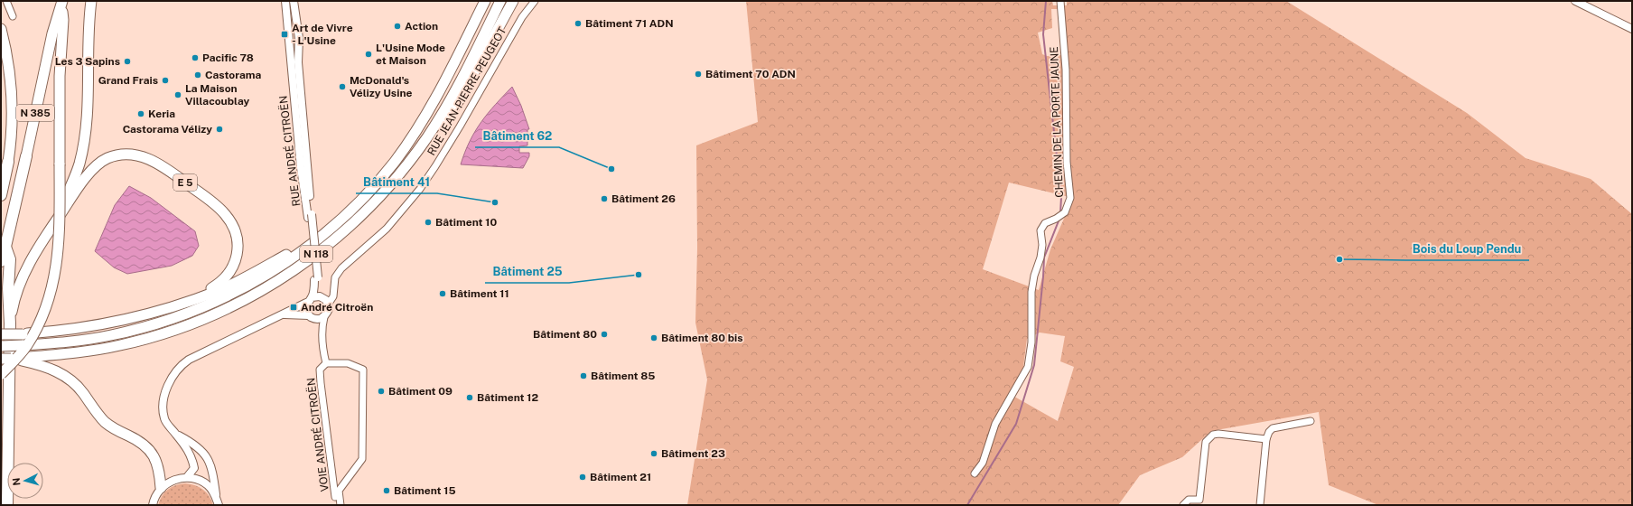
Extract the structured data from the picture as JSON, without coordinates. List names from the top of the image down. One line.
{"streets":{"highway":["N 385","E 5","N 118"],"street":["RUE JEAN-PIERRE PEUGEOT","CHEMIN DE LA PORTE JAUNE","RUE ANDRÉ CITROËN","VOIE ANDRÉ CITROËN"]},"crossings":[["RUE JEAN-PIERRE PEUGEOT","RUE ANDRÉ CITROËN"]],"places":{"other":["Bâtiment 71 ADN","Action","L'Usine Mode et Maison","Pacific 78","Les 3 Sapins","Bâtiment 70 ADN","Castorama","Grand Frais","McDonald's Vélizy Usine","La Maison Villacoublay","Keria","Castorama Vélizy","Bâtiment 62","Bâtiment 26","Bâtiment 41","Bâtiment 10","Bois du Loup Pendu","Bâtiment 25","Bâtiment 11","Bâtiment 80","Bâtiment 80 bis","Bâtiment 85","Bâtiment 09","Bâtiment 12","Bâtiment 23","Bâtiment 21","Bâtiment 15"],"transit":["Art de Vivre - L'Usine","André Citroën"]},"north":"left"}
